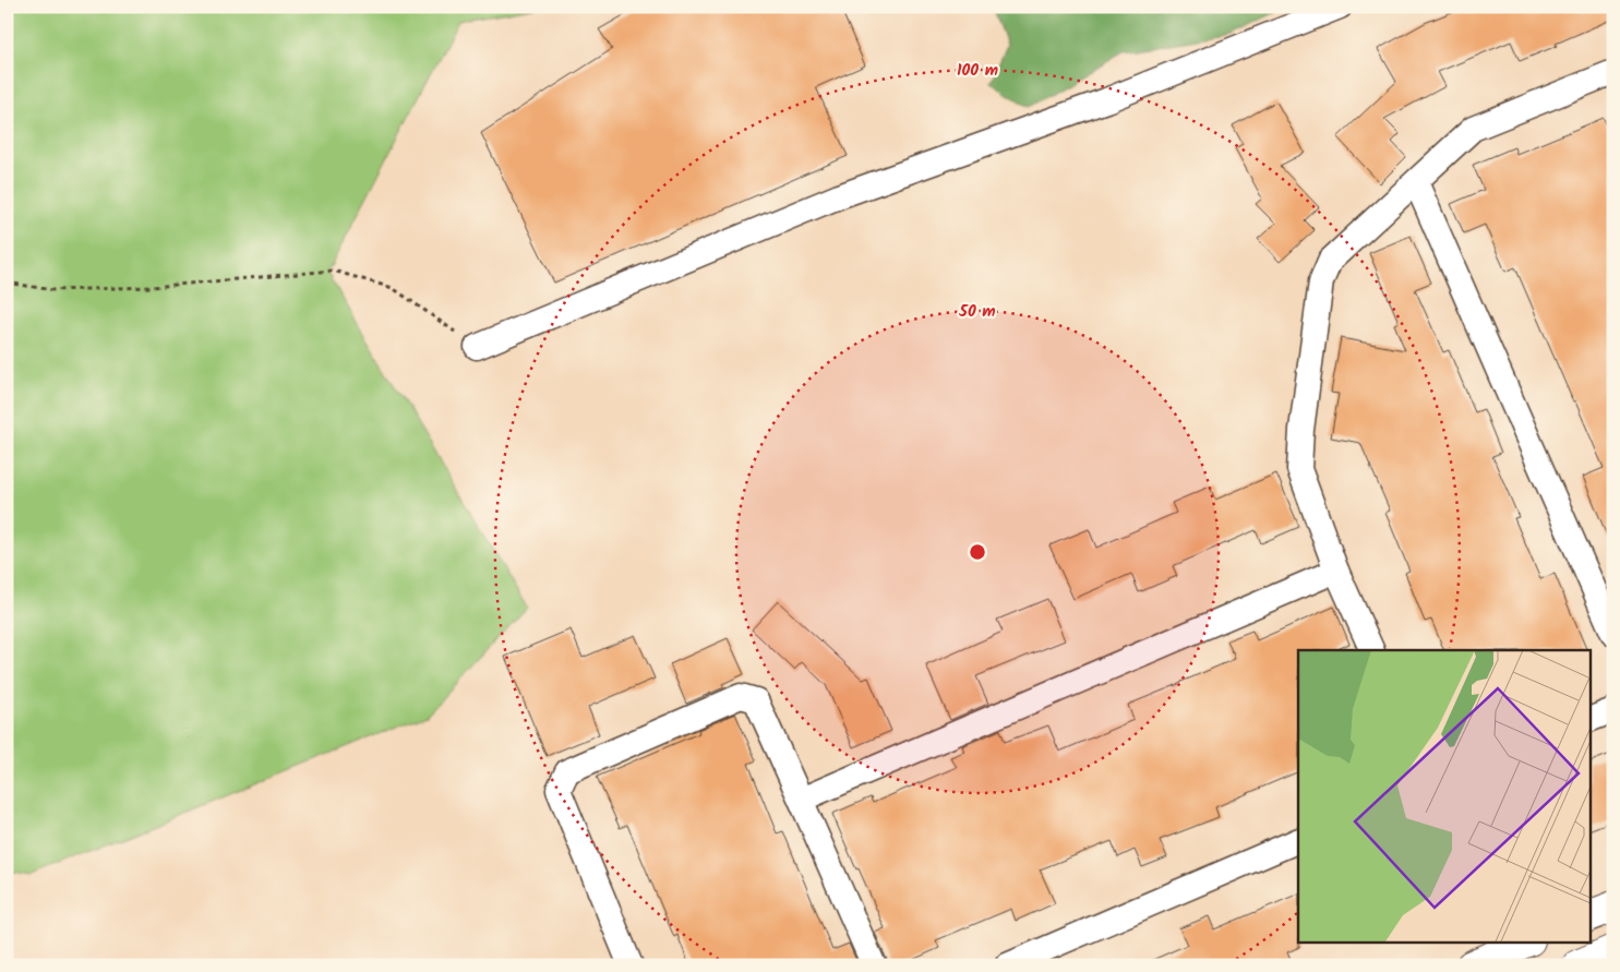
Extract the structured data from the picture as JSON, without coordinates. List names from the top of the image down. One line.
{"rings":["100 m","50 m"]}
